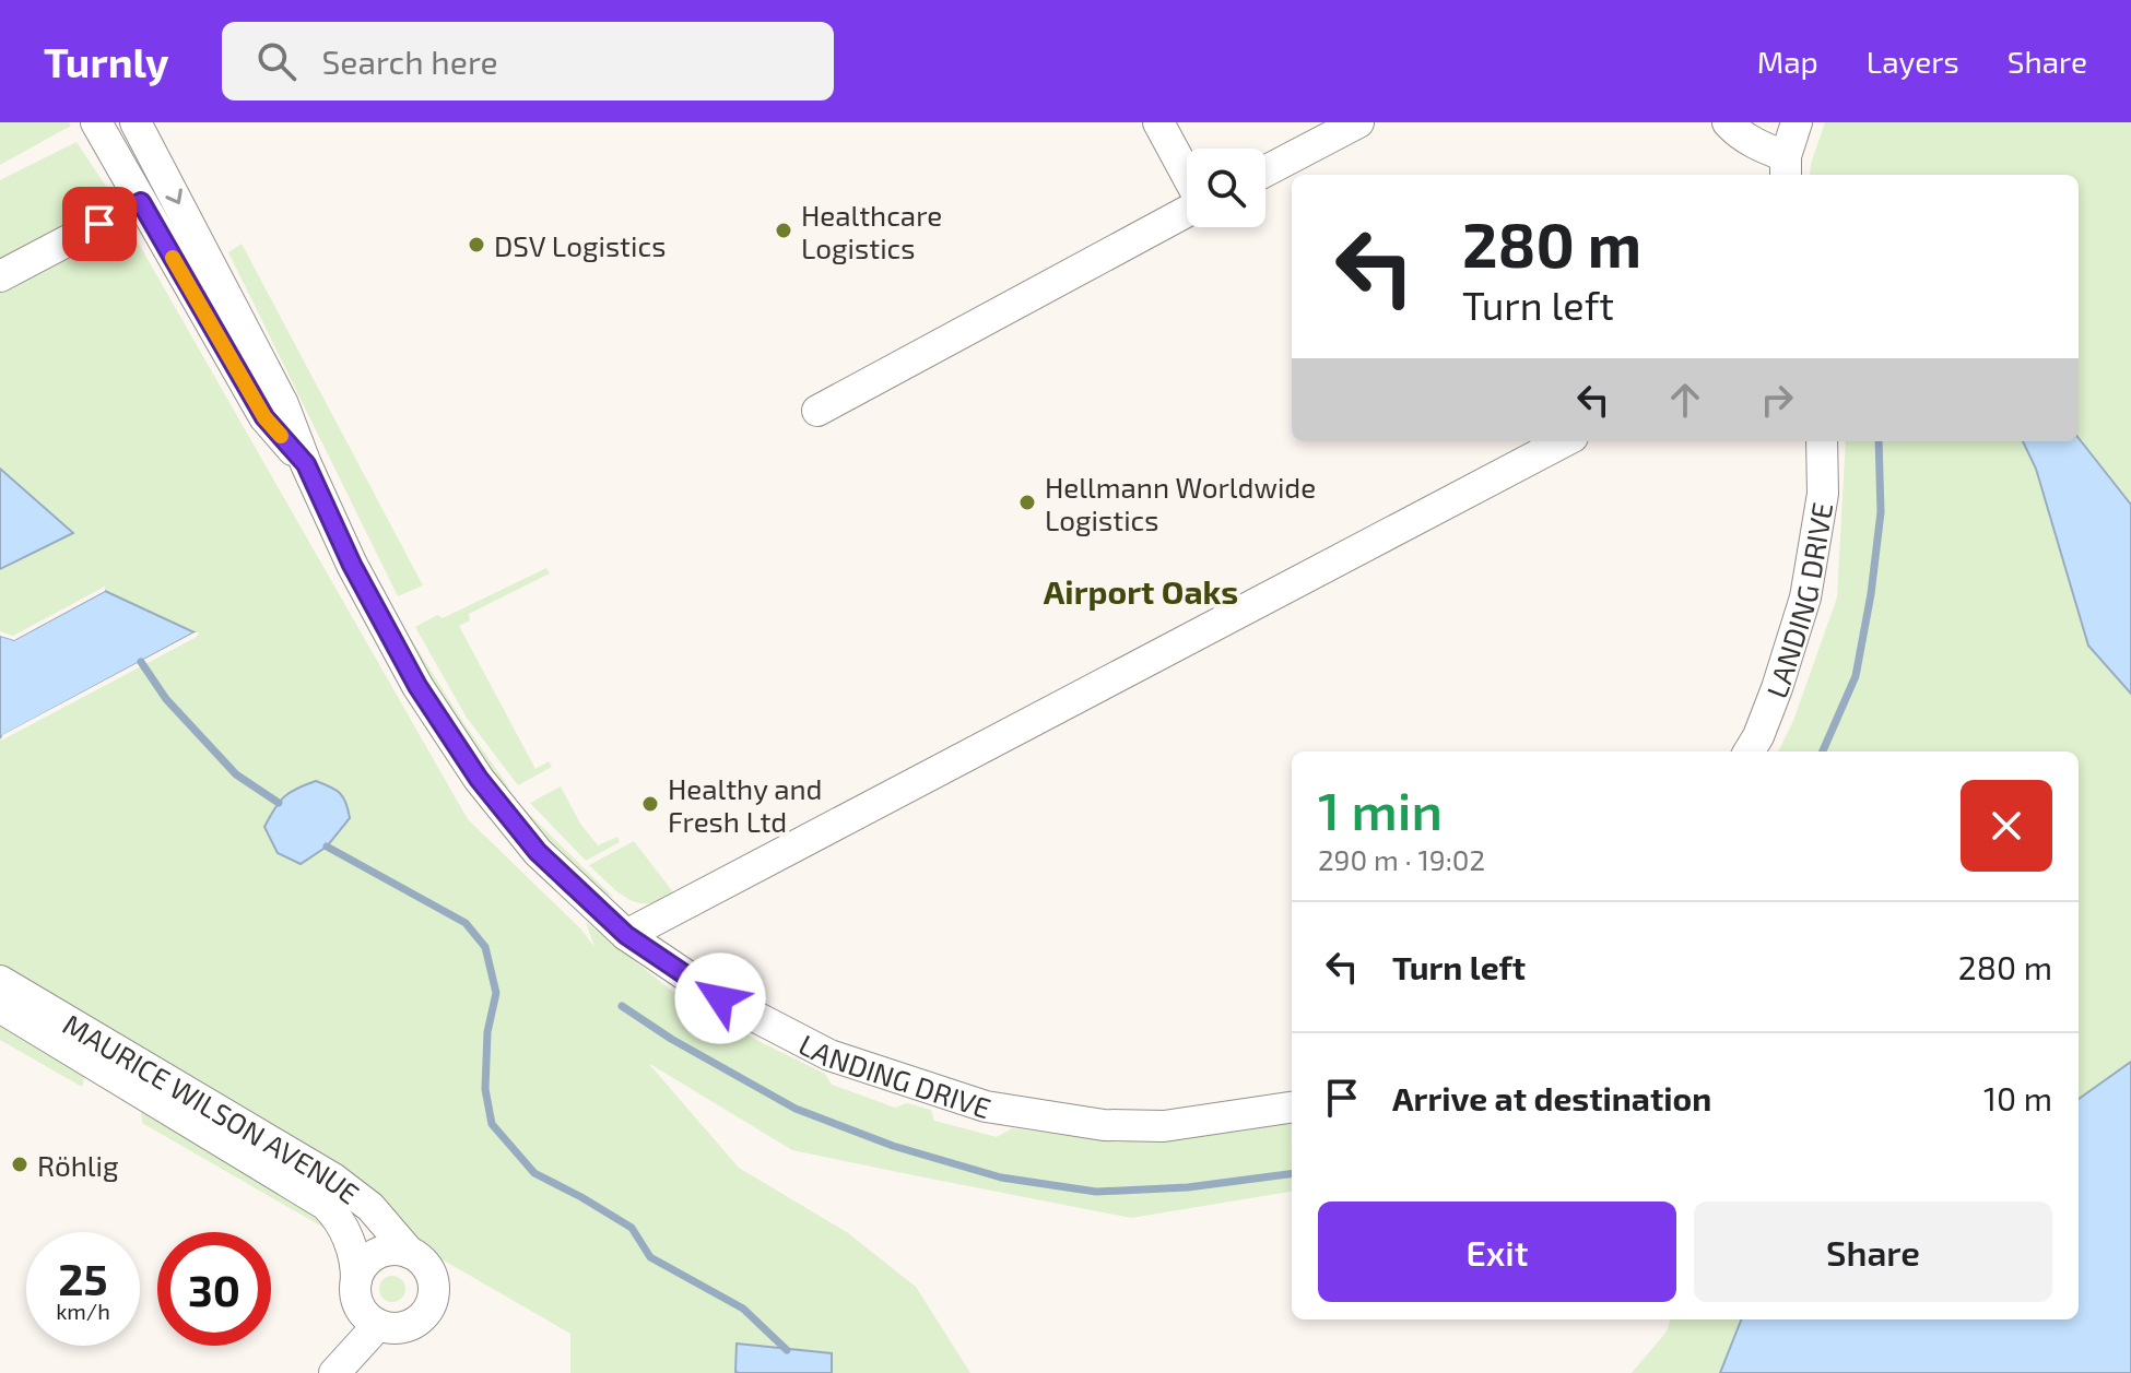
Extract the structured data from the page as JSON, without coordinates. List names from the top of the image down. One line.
{"streets":{"street":["LANDING DRIVE","MAURICE WILSON AVENUE"]},"districts":["Airport Oaks"],"places":["Healthcare Logistics","DSV Logistics","Hellmann Worldwide Logistics","Healthy and Fresh Ltd","Röhlig"],"page":{"header":"Turnly","search":"Search here","nav":["Map","Layers","Share"],"turn":["280 m","Turn left"],"heading":["1 min","290 m · 19:02"],"list":[{"name":"Turn left","value":"280 m"},{"name":"Arrive at destination","value":"10 m"}],"buttons":["Exit","Share"],"speed":"25 km/h","limit":"30"}}
